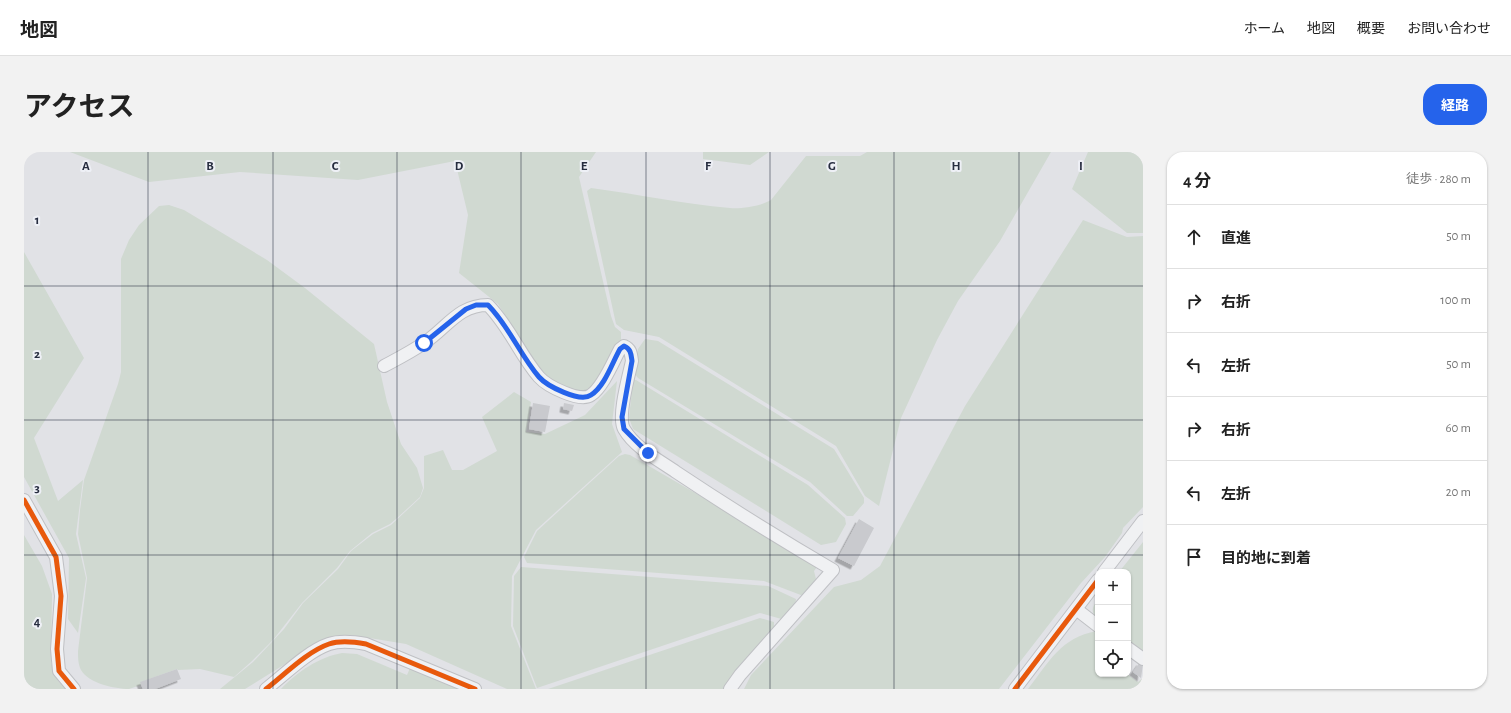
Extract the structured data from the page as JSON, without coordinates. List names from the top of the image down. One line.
{"page":{"header":"地図","nav":["ホーム","地図","概要","お問い合わせ"],"title":"アクセス","buttons":"経路","heading":["4 分","徒歩 · 280 m"],"list":[["直進","50 m"],["右折","100 m"],["左折","50 m"],["右折","60 m"],["左折","20 m"],"目的地に到着"],"map_buttons":["+","−"]},"grid":{"columns":["A","B","C","D","E","F","G","H","I"],"rows":["1","2","3","4"]}}
